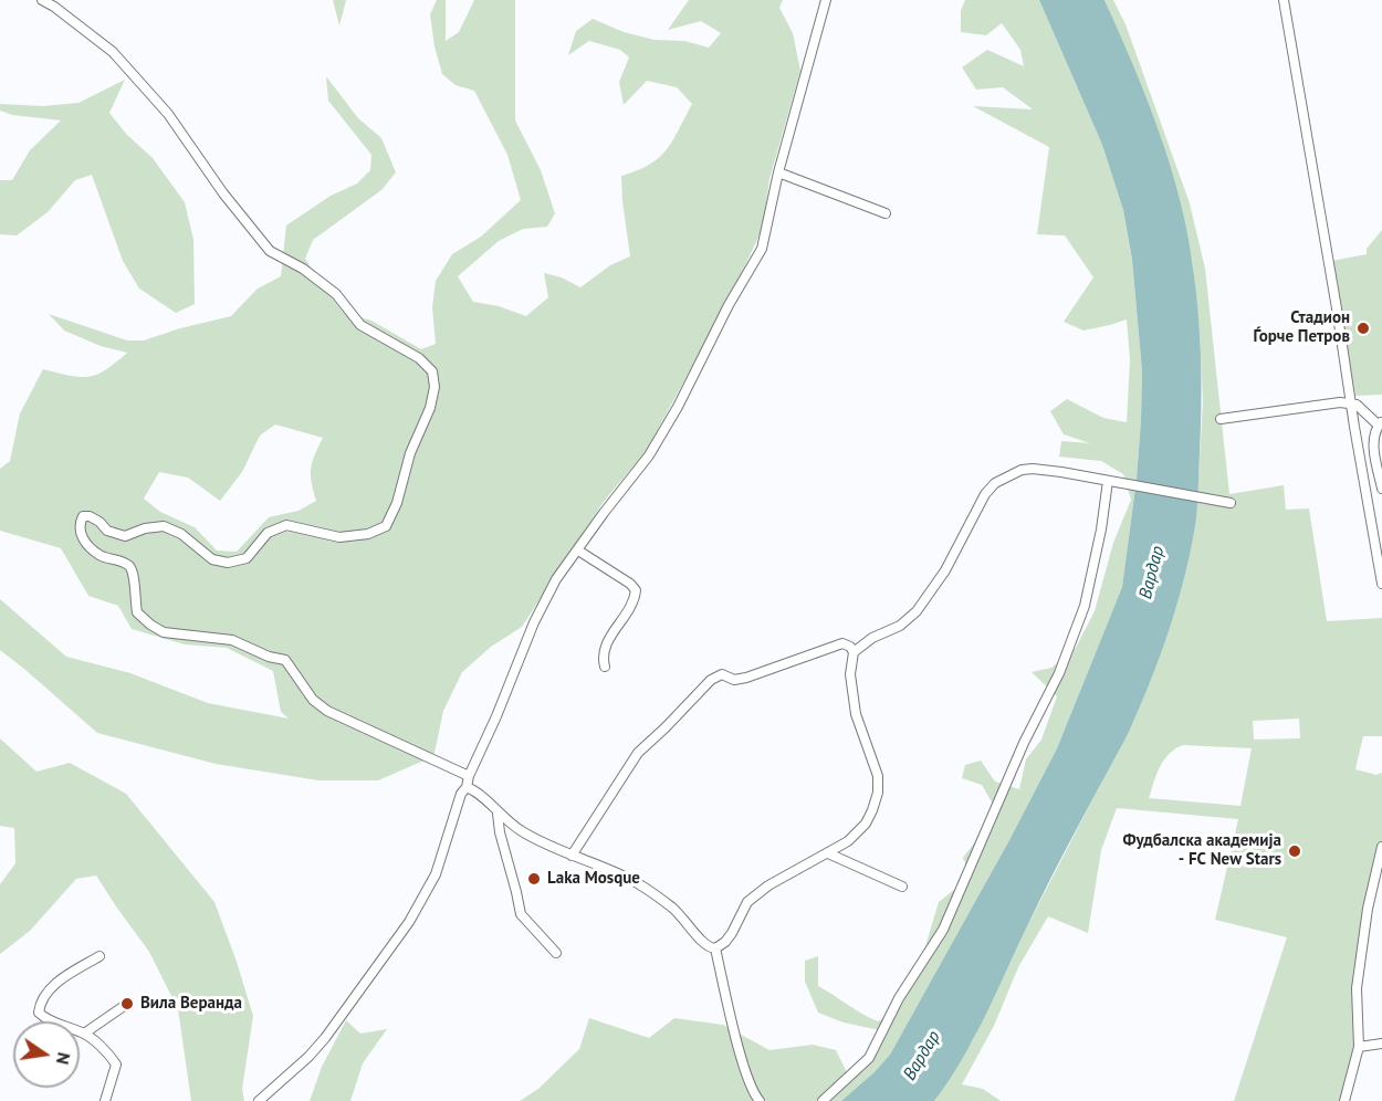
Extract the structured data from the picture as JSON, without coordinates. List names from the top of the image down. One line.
{"water":["Вардар"],"places":["Стадион Ѓорче Петров","Фудбалска академија - FC New Stars","Laka Mosque","Вила Веранда"],"north":"right"}
